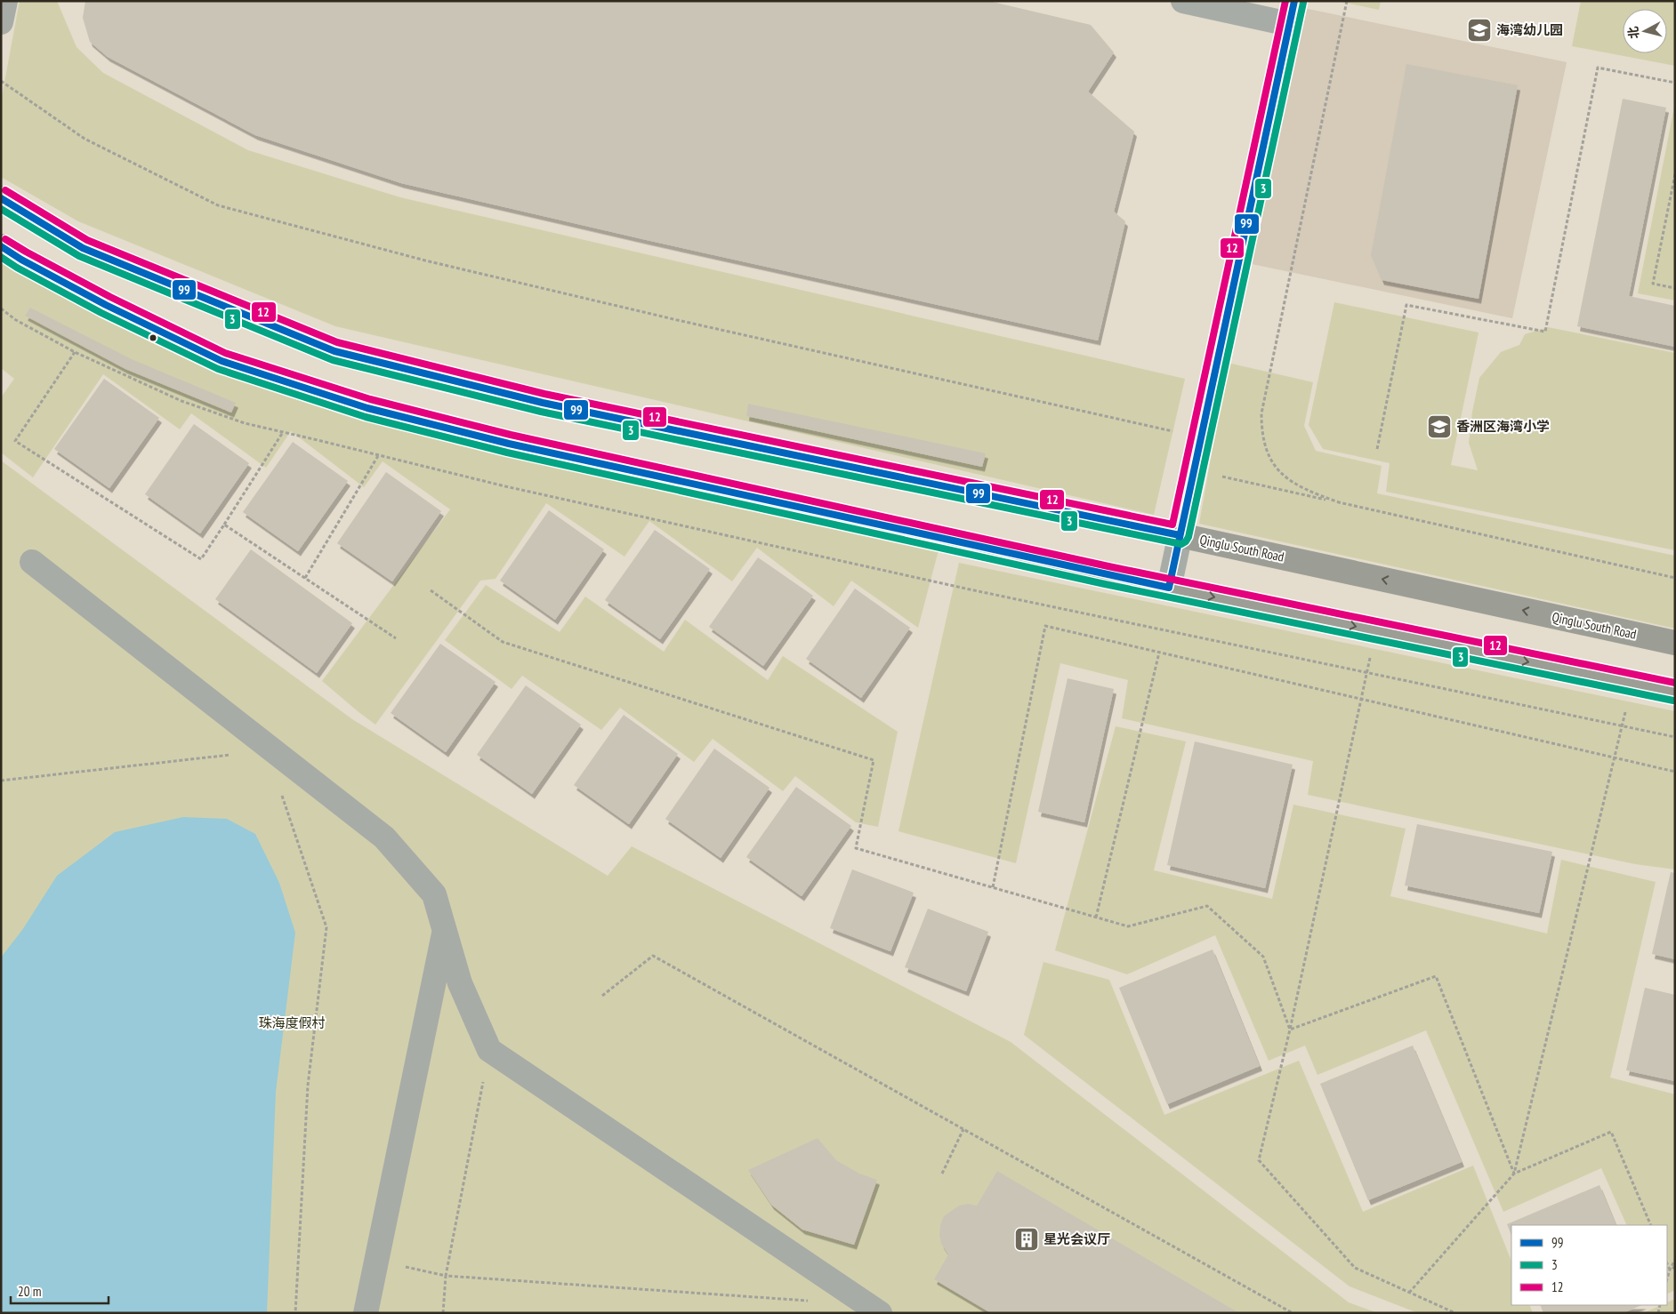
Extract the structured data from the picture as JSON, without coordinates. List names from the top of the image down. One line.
{"streets":{"highway":["Qinglu South Road"]},"parks":["珠海度假村"],"places":{"school or university":["海湾幼儿园","香洲区海湾小学"],"building":["星光会议厅"]},"lines":["transit line 99","transit line 12","transit line 3"],"legend":["99","3","12"],"scale_bar":"20 m","north":"left"}
